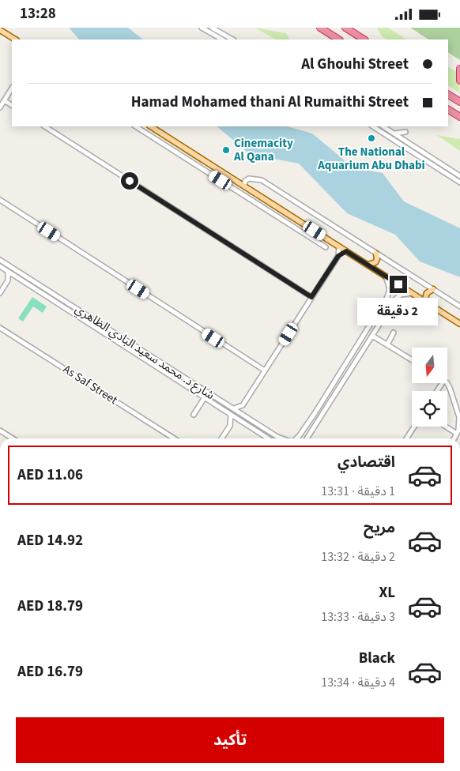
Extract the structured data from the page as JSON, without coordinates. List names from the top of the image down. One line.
{"streets":{"street":["شارع د. محمد سعيد البادي الظاهري","As Saf Street"]},"places":["The National Aquarium Abu Dhabi","Cinemacity Al Qana"],"north":"bottom","page":{"status":"13:28","banner":["Al Ghouhi Street","Hamad Mohamed thani Al Rumaithi Street"],"bubble":"2 دقيقة","list":[{"name":"اقتصادي","note":"1 دقيقة · 13:31","value":"AED 11.06"},{"name":"مريح","note":"2 دقيقة · 13:32","value":"AED 14.92"},{"name":"XL","note":"3 دقيقة · 13:33","value":"AED 18.79"},{"name":"Black","note":"4 دقيقة · 13:34","value":"AED 16.79"}],"buttons":"تأكيد"}}
